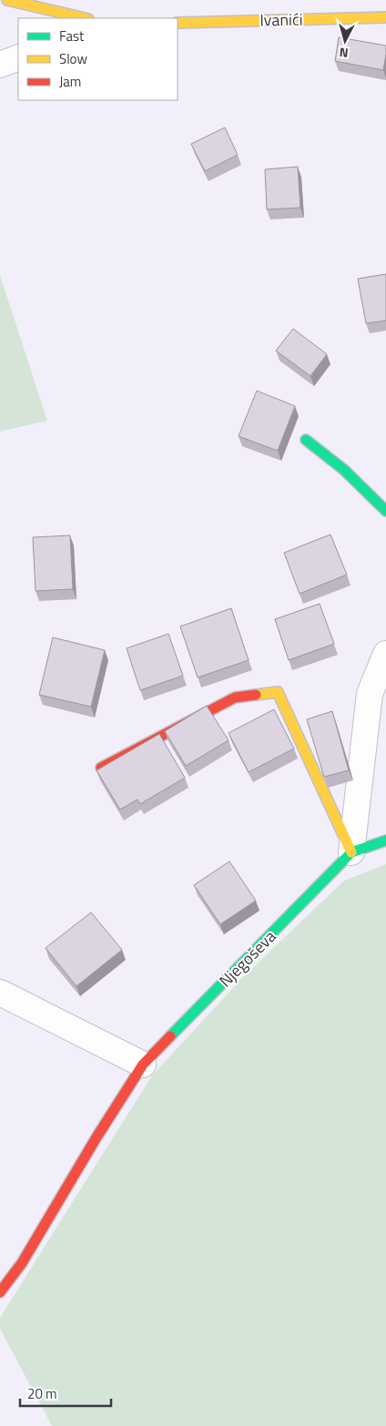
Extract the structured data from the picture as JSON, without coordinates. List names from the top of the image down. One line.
{"streets":{"street":["Ivanići","Njegoševa"]},"legend":["Fast","Slow","Jam"],"scale_bar":"20 m","north":"bottom"}
